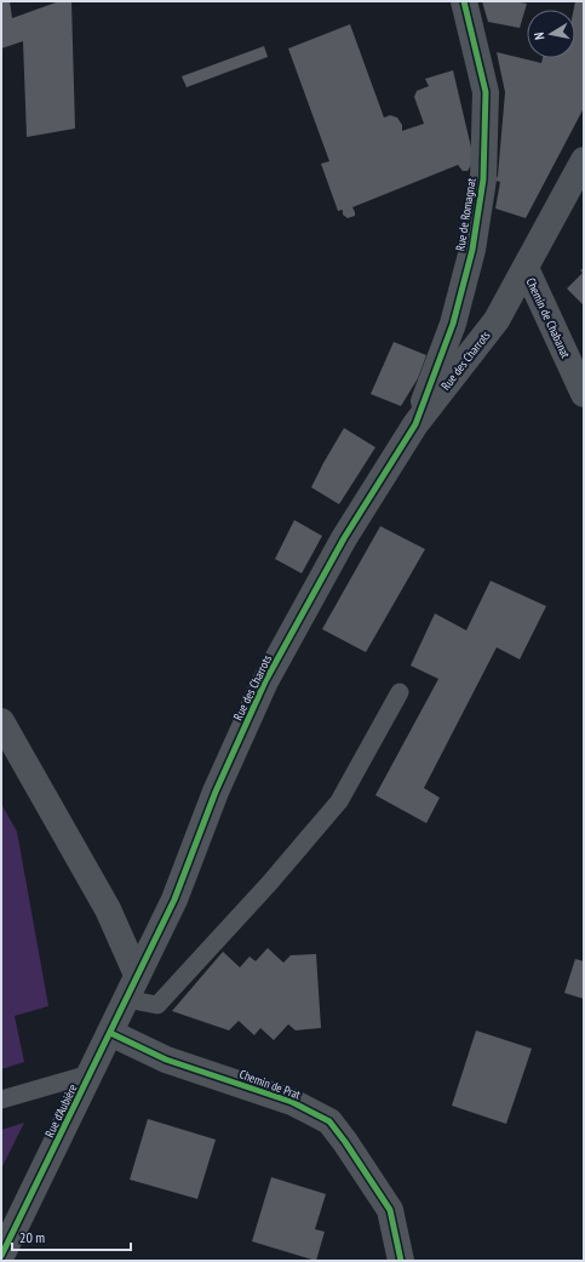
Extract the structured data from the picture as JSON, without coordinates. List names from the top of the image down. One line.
{"streets":{"street":["Rue de Romagnat","Chemin de Chabanat","Rue des Charrots","Chemin de Prat","Rue d'Aubière"]},"crossings":[["Rue de Romagnat","Rue des Charrots"],["Chemin de Chabanat","Rue des Charrots"],["Rue des Charrots","Rue d'Aubière"],["Chemin de Prat","Rue d'Aubière"]],"scale_bar":"20 m","north":"left"}
